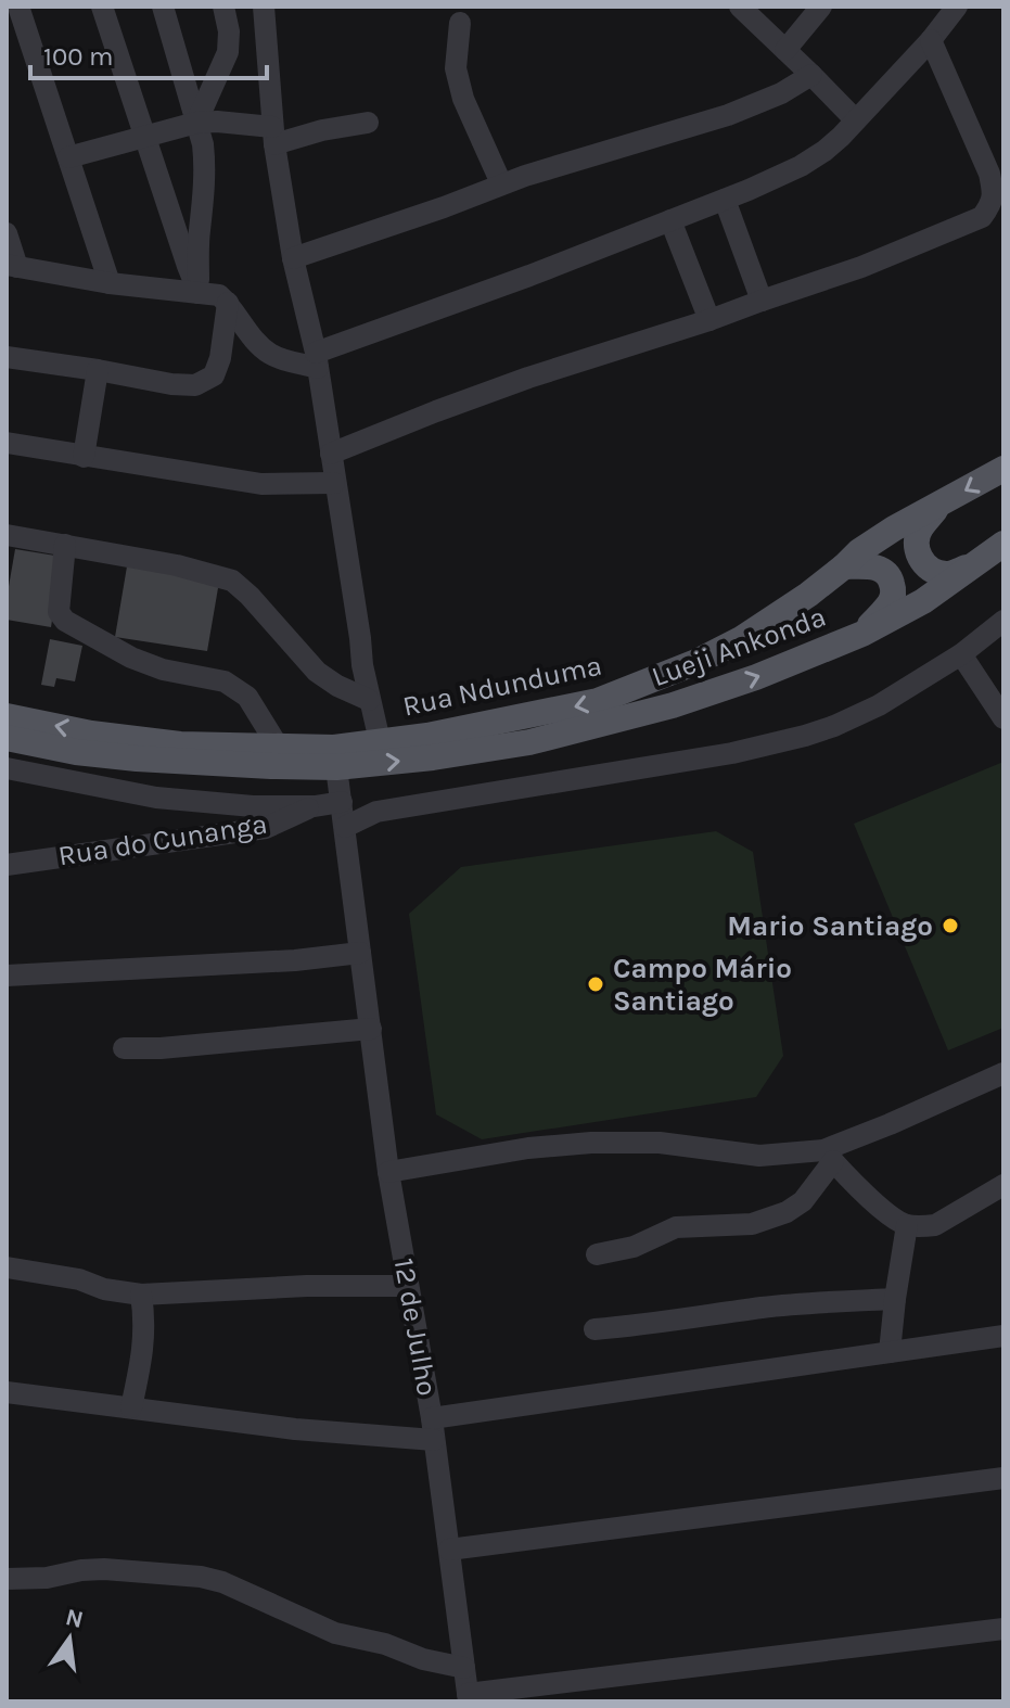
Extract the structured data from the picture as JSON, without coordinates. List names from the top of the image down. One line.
{"streets":{"main road":["Lueji Ankonda","Rua Ndunduma"],"street":["Rua do Cunanga","12 de Julho"]},"crossings":[["Lueji Ankonda","12 de Julho"]],"one_way":["Lueji Ankonda","Rua Ndunduma"],"places":["Mario Santiago","Campo Mário Santiago"],"scale_bar":"100 m","north":"top"}
